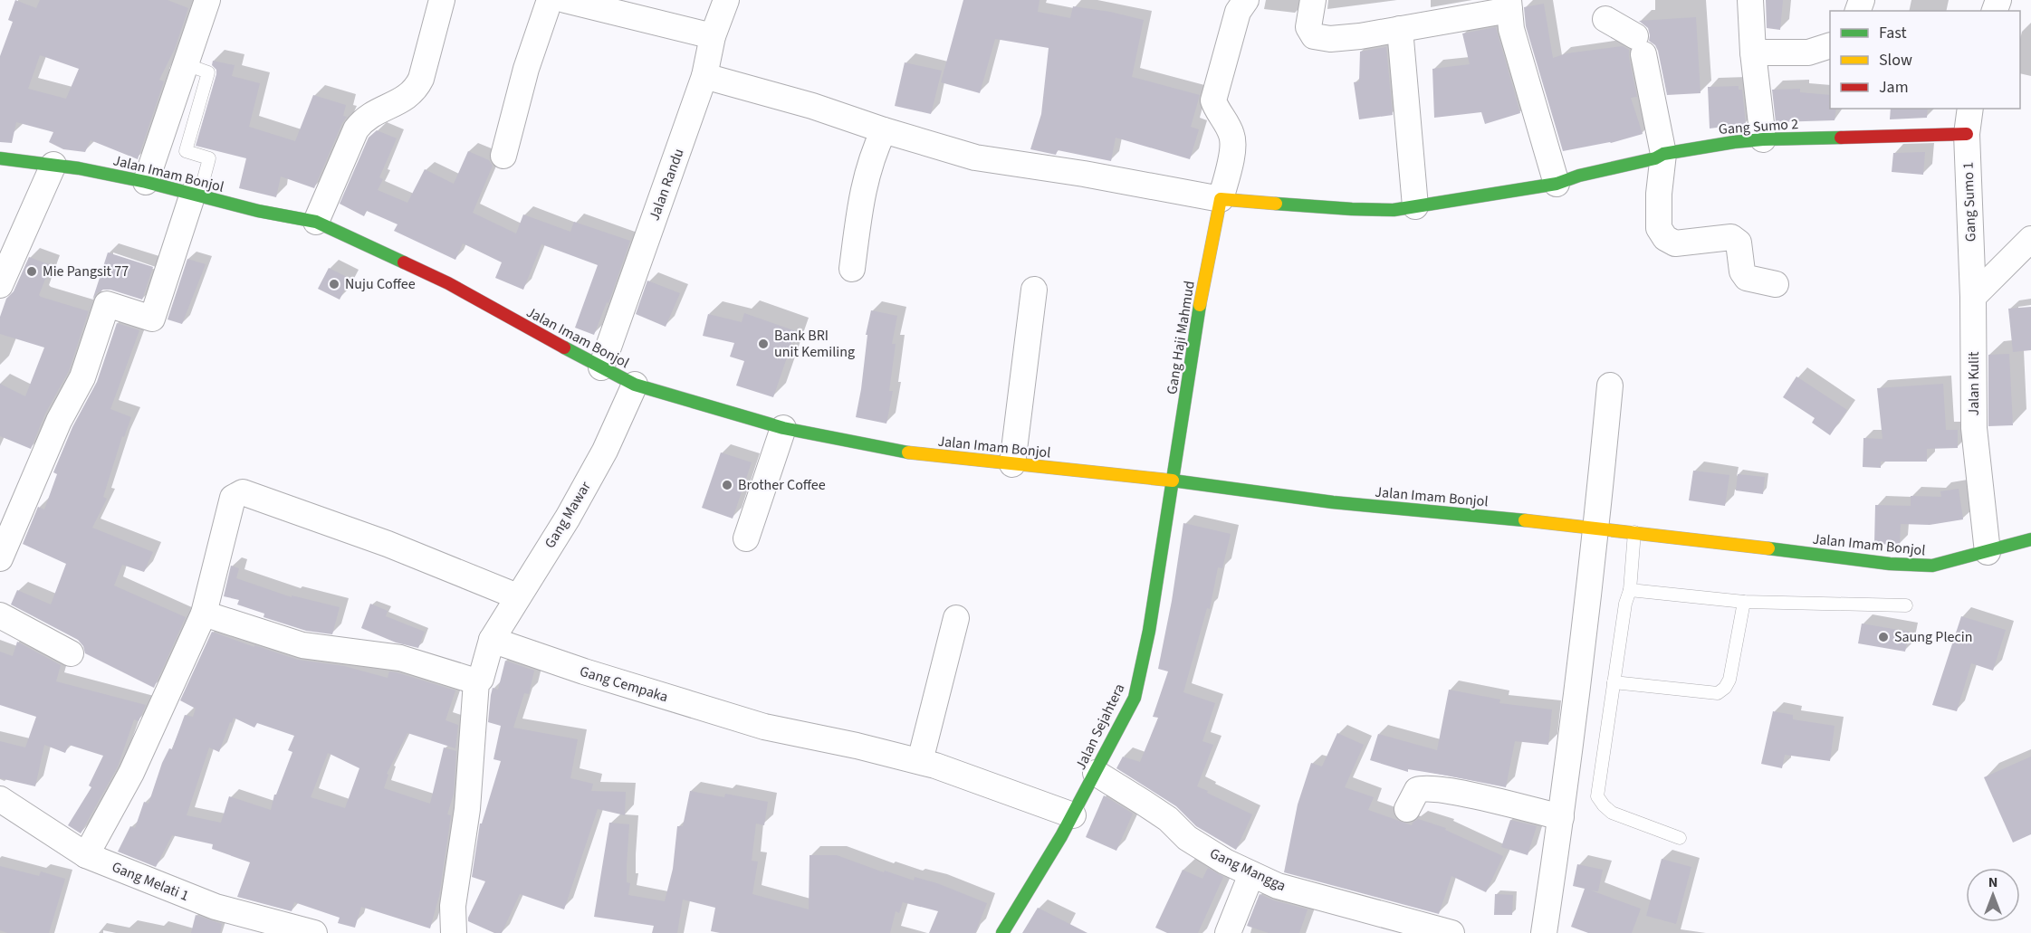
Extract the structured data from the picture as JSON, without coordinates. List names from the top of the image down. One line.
{"streets":{"main road":["Gang Sumo 2","Jalan Imam Bonjol","Gang Haji Mahmud","Jalan Sejahtera"],"street":["Jalan Randu","Gang Sumo 1","Jalan Kulit","Gang Mawar","Gang Cempaka","Gang Mangga","Gang Melati 1"]},"crossings":[["Gang Sumo 2","Gang Sumo 1"],["Gang Sumo 2","Gang Haji Mahmud"],["Jalan Imam Bonjol","Jalan Randu"],["Jalan Imam Bonjol","Gang Haji Mahmud"],["Jalan Imam Bonjol","Jalan Kulit"],["Jalan Imam Bonjol","Gang Mawar"],["Jalan Imam Bonjol","Jalan Sejahtera"],["Gang Sumo 1","Jalan Kulit"],["Gang Haji Mahmud","Jalan Sejahtera"],["Gang Mawar","Gang Cempaka"],["Gang Cempaka","Jalan Sejahtera"],["Jalan Sejahtera","Gang Mangga"]],"places":["Mie Pangsit 77","Nuju Coffee","Bank BRI unit Kemiling","Brother Coffee","Saung Plecin"],"legend":["Fast","Slow","Jam"],"north":"top"}
